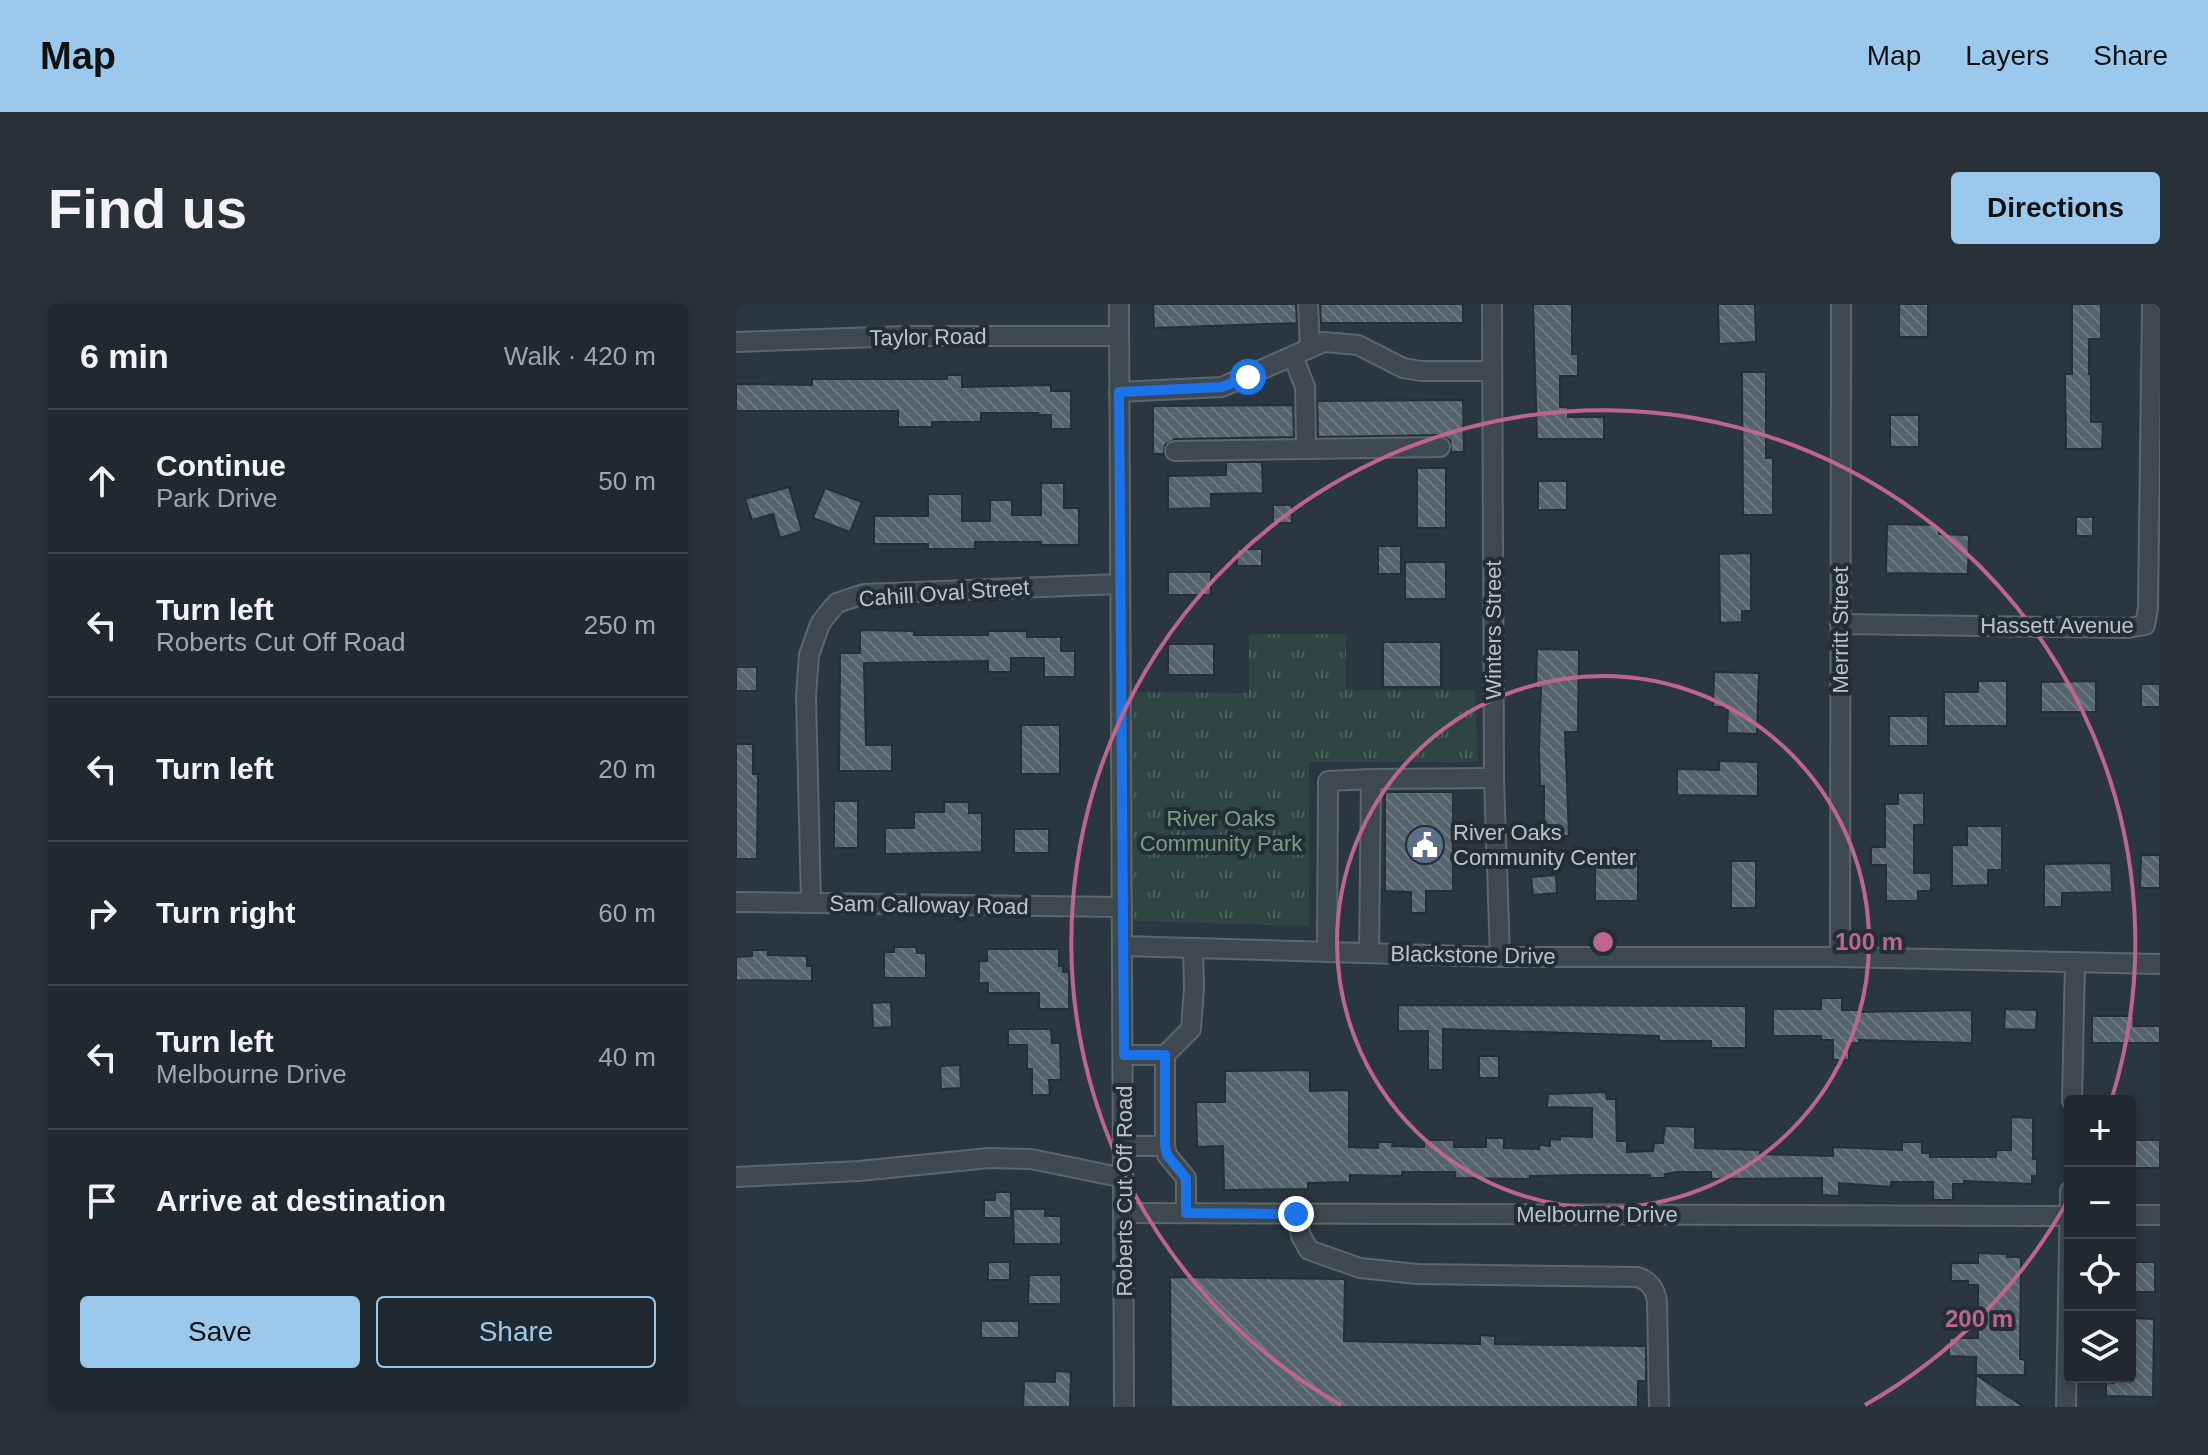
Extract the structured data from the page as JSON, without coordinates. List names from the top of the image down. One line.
{"streets":{"street":["Taylor Road","Cahill Oval Street","Hassett Avenue","Winters Street","Merritt Street","Sam Calloway Road","Blackstone Drive","Roberts Cut Off Road","Melbourne Drive"]},"crossings":[["Taylor Road","Roberts Cut Off Road"],["Cahill Oval Street","Sam Calloway Road"],["Cahill Oval Street","Roberts Cut Off Road"],["Hassett Avenue","Merritt Street"],["Winters Street","Blackstone Drive"],["Merritt Street","Blackstone Drive"],["Sam Calloway Road","Roberts Cut Off Road"],["Blackstone Drive","Roberts Cut Off Road"],["Roberts Cut Off Road","Melbourne Drive"]],"parks":["River Oaks Community Park"],"places":{"public building":["River Oaks Community Center"]},"page":{"header":"Map","nav":["Map","Layers","Share"],"buttons":["Directions",["Save","Share"]],"title":"Find us","heading":["6 min","Walk · 420 m"],"list":[["Continue","Park Drive","50 m"],["Turn left","Roberts Cut Off Road","250 m"],["Turn left","20 m"],["Turn right","60 m"],["Turn left","Melbourne Drive","40 m"],"Arrive at destination"],"map_buttons":["+","−"]},"rings":["100 m","200 m"]}
